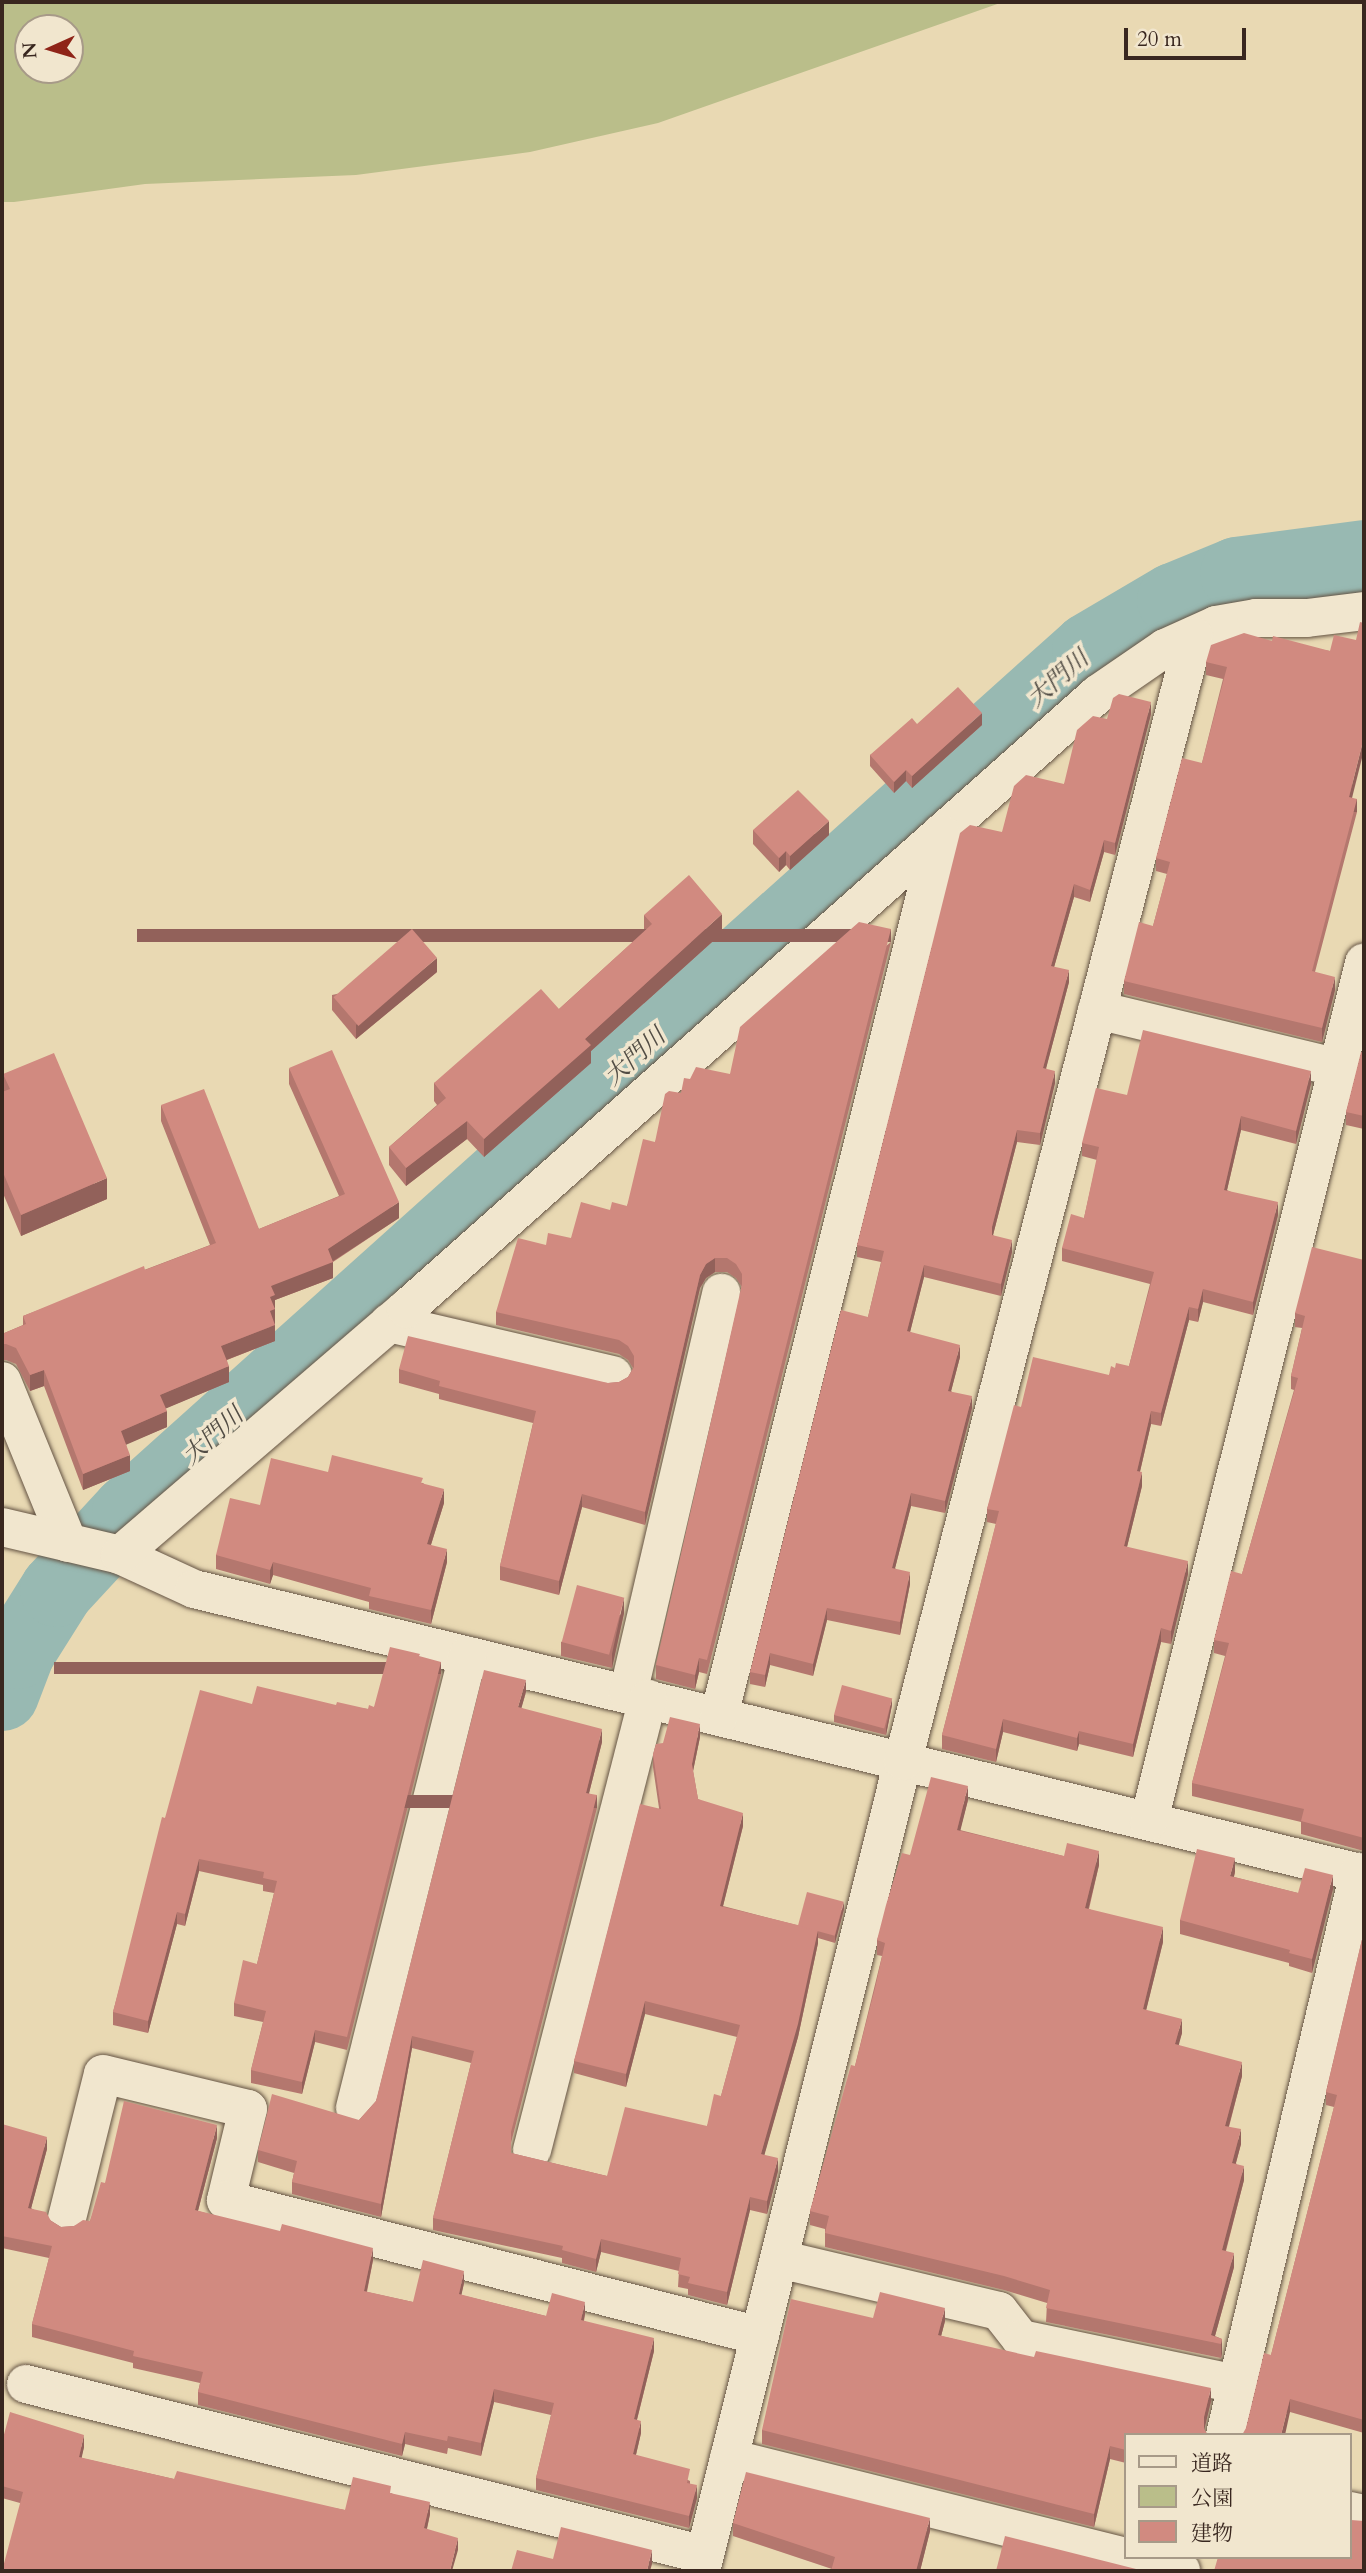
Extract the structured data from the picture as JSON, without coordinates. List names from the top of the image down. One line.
{"water":["大門川"],"legend":["道路","公園","建物"],"scale_bar":"20 m","north":"left"}
